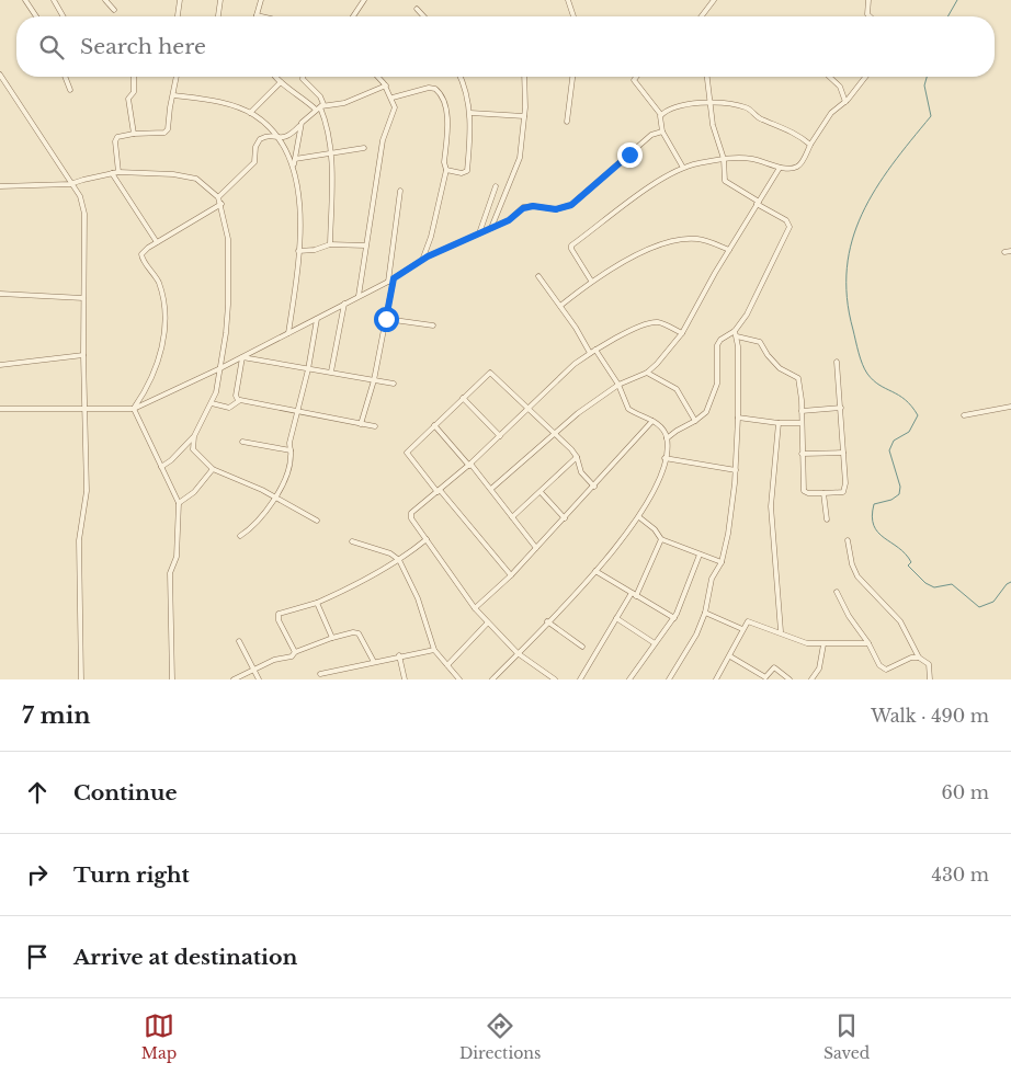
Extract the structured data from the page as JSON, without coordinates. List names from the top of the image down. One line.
{"page":{"search":"Search here","heading":["7 min","Walk · 490 m"],"list":[["Continue","60 m"],["Turn right","430 m"],"Arrive at destination"],"nav":["Map","Directions","Saved"]}}
